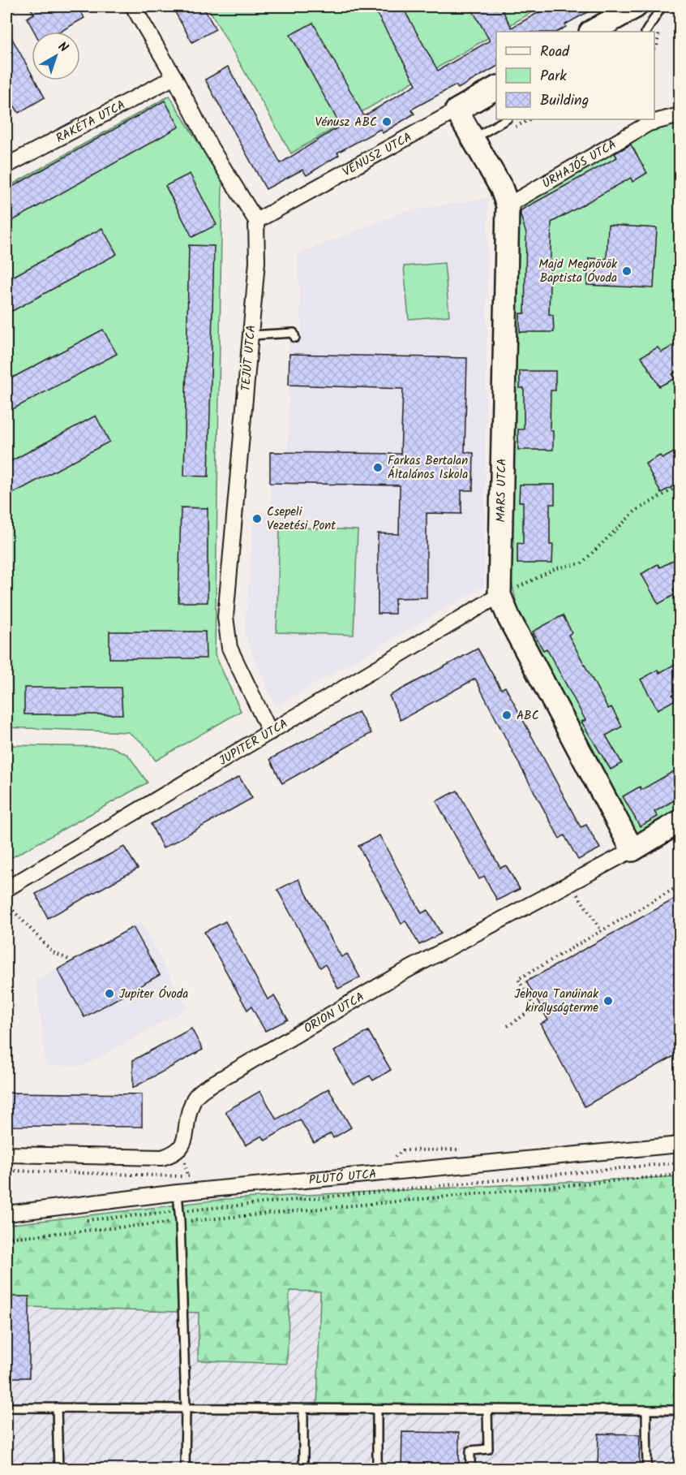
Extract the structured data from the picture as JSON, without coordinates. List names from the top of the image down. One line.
{"streets":{"street":["RAKÉTA UTCA","VÉNUSZ UTCA","ŰRHAJÓS UTCA","TEJÚT UTCA","MARS UTCA","JUPITER UTCA","ORION UTCA","PLÚTÓ UTCA"]},"crossings":[["VÉNUSZ UTCA","TEJÚT UTCA"],["VÉNUSZ UTCA","MARS UTCA"],["ŰRHAJÓS UTCA","MARS UTCA"],["TEJÚT UTCA","JUPITER UTCA"],["MARS UTCA","JUPITER UTCA"],["MARS UTCA","ORION UTCA"]],"places":["Vénusz ABC","Majd Megnövök Baptista Óvoda","Farkas Bertalan Általános Iskola","Csepeli Vezetési Pont","ABC","Jupiter Óvoda","Jehova Tanúinak királyságterme"],"legend":["Road","Park","Building"],"north":"top right"}
